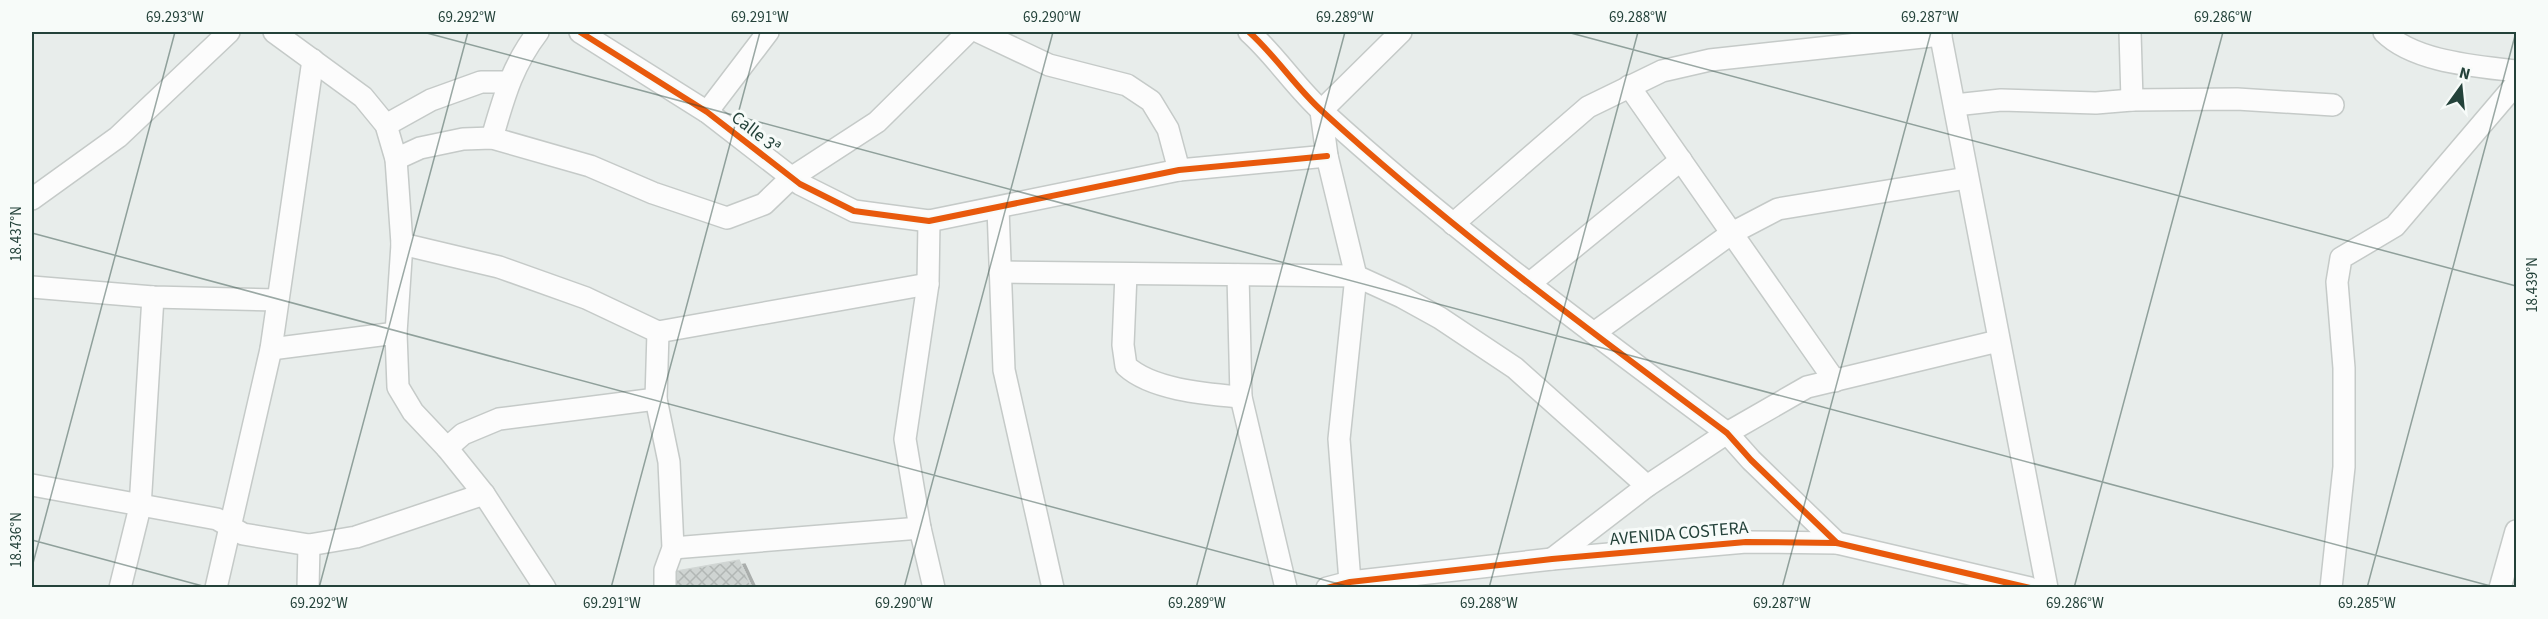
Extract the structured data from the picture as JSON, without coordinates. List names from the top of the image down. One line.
{"streets":{"street":["Calle 3ª","AVENIDA COSTERA"]},"north":"top","coordinates":["69.293°W","69.292°W","69.291°W","69.290°W","69.289°W","69.288°W","69.287°W","69.286°W","18.437°N","18.439°N","18.436°N","69.285°W"]}
